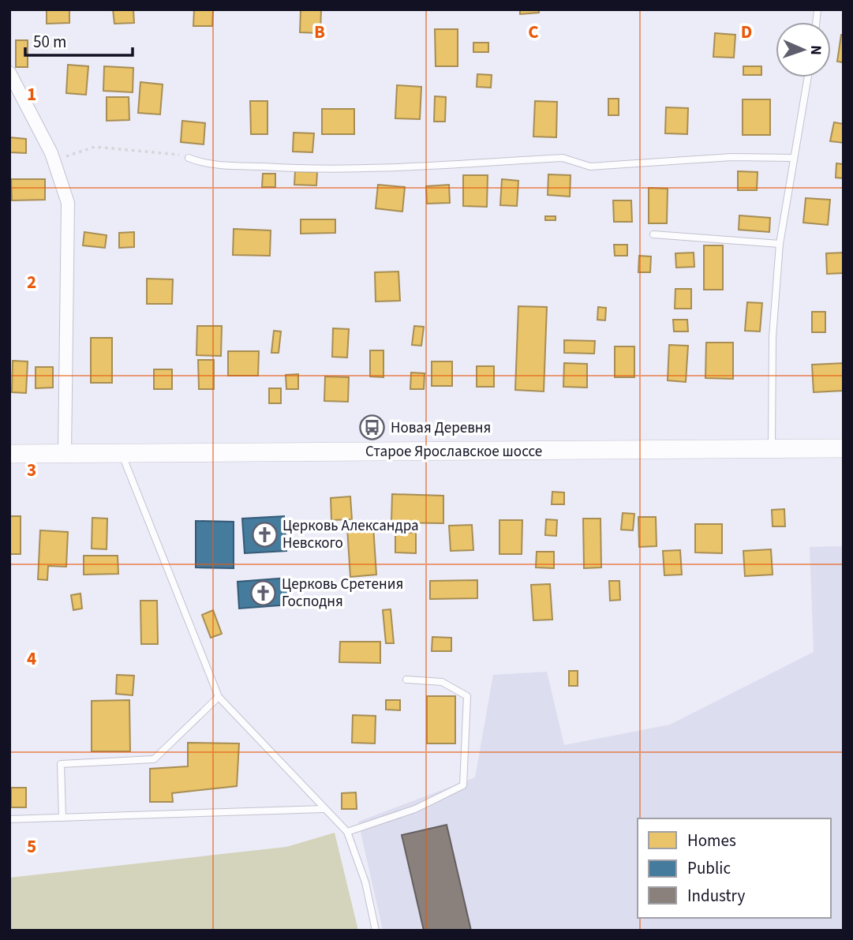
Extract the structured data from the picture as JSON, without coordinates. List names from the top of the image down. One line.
{"streets":{"main road":["Старое Ярославское шоссе"]},"places":{"bus stop":["Новая Деревня"],"church":["Церковь Александра Невского","Церковь Сретения Господня"]},"legend":["Homes","Public","Industry"],"scale_bar":"50 m","north":"right","grid":{"columns":["B","C","D"],"rows":["1","2","3","4","5"]}}
